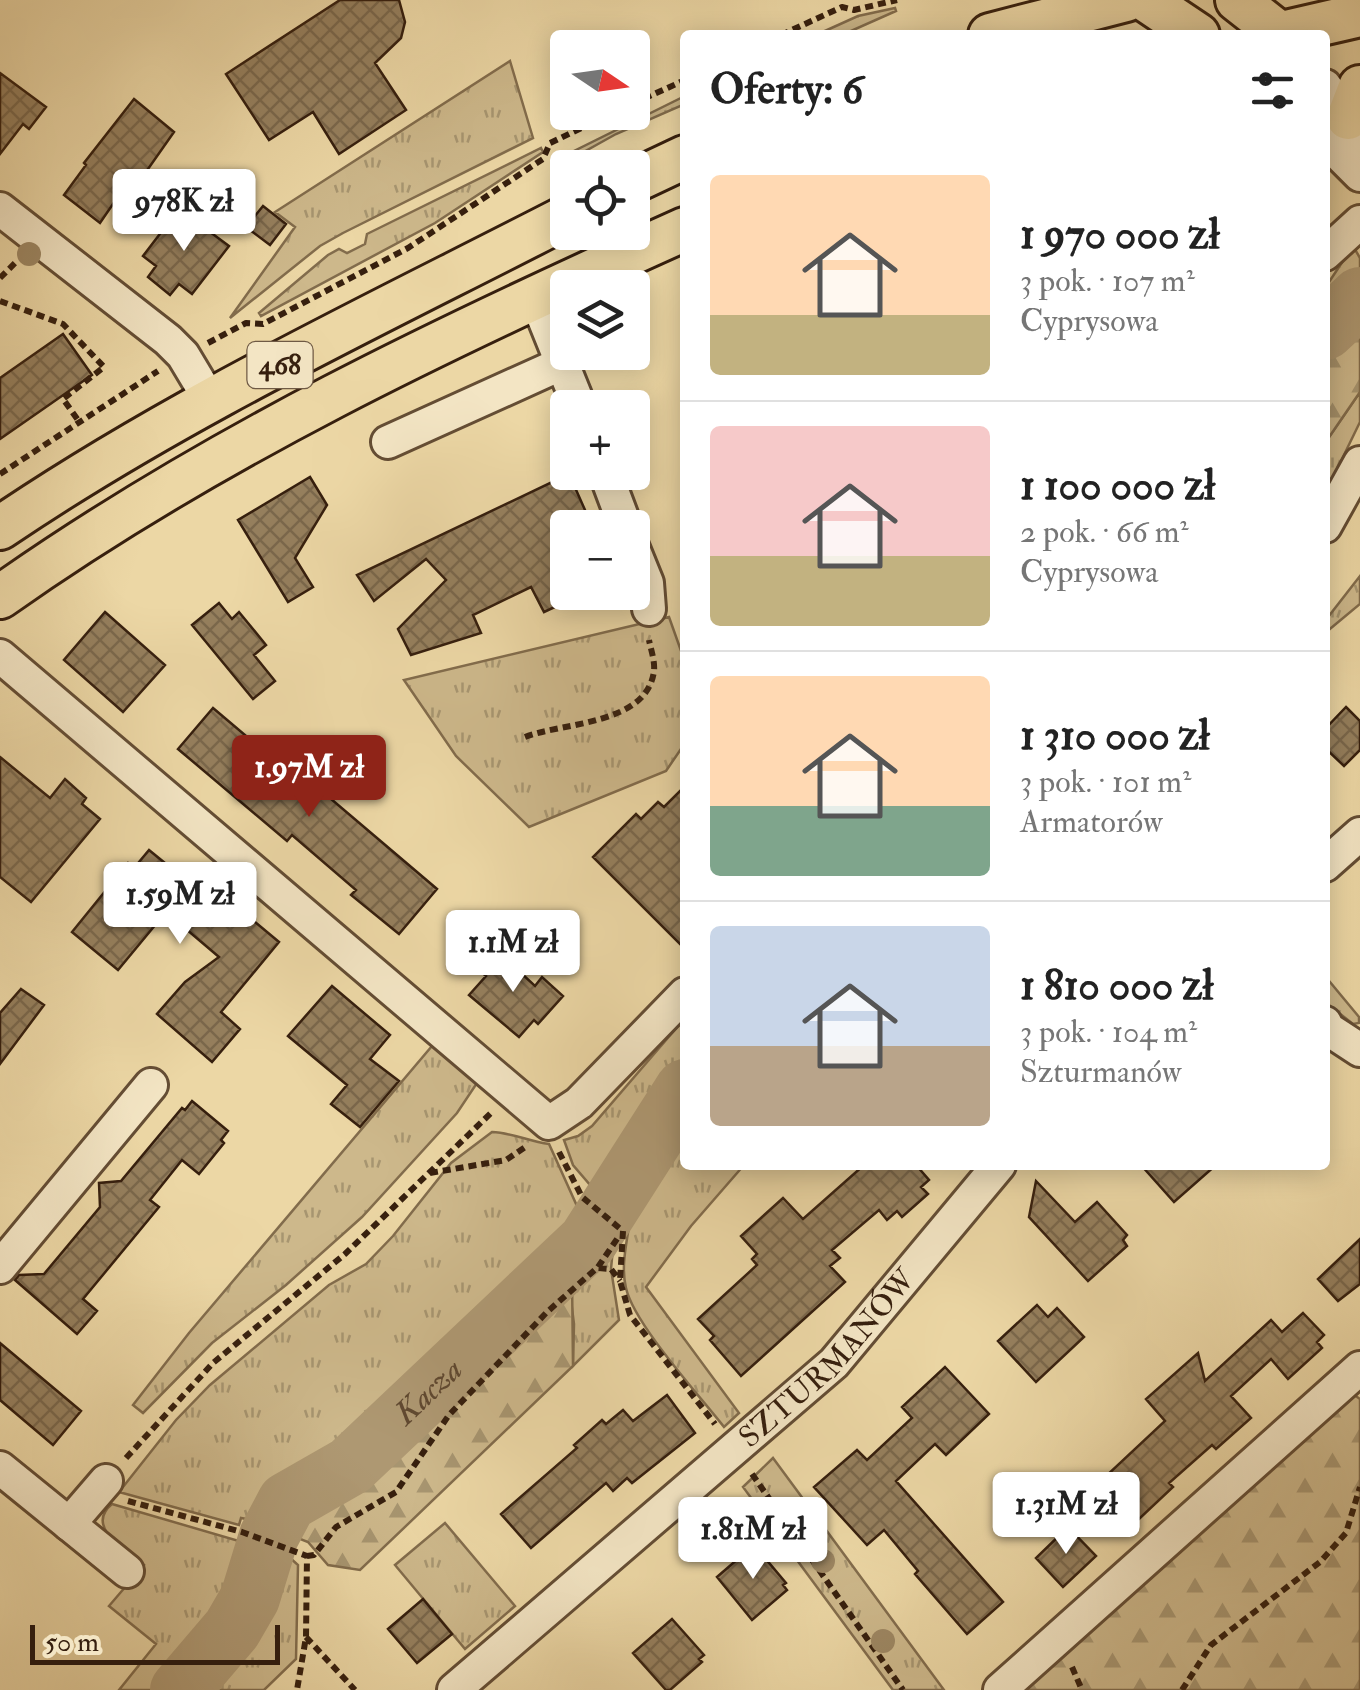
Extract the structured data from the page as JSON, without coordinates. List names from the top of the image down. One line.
{"streets":{"main road":["468"],"street":["SZTURMANÓW"]},"water":["Kacza"],"scale_bar":"50 m","north":"right","page":{"map_buttons":["+","−"],"heading":"Oferty: 6","list":[{"name":"1 970 000 zł","note":"3 pok. · 107 m² · Cyprysowa"},{"name":"1 100 000 zł","note":"2 pok. · 66 m² · Cyprysowa"},{"name":"1 310 000 zł","note":"3 pok. · 101 m² · Armatorów"},{"name":"1 810 000 zł","note":"3 pok. · 104 m² · Szturmanów"}],"price":["978K zł","1.97M zł","1.59M zł","1.1M zł","1.31M zł","1.81M zł"],"scale":"50 m"}}
